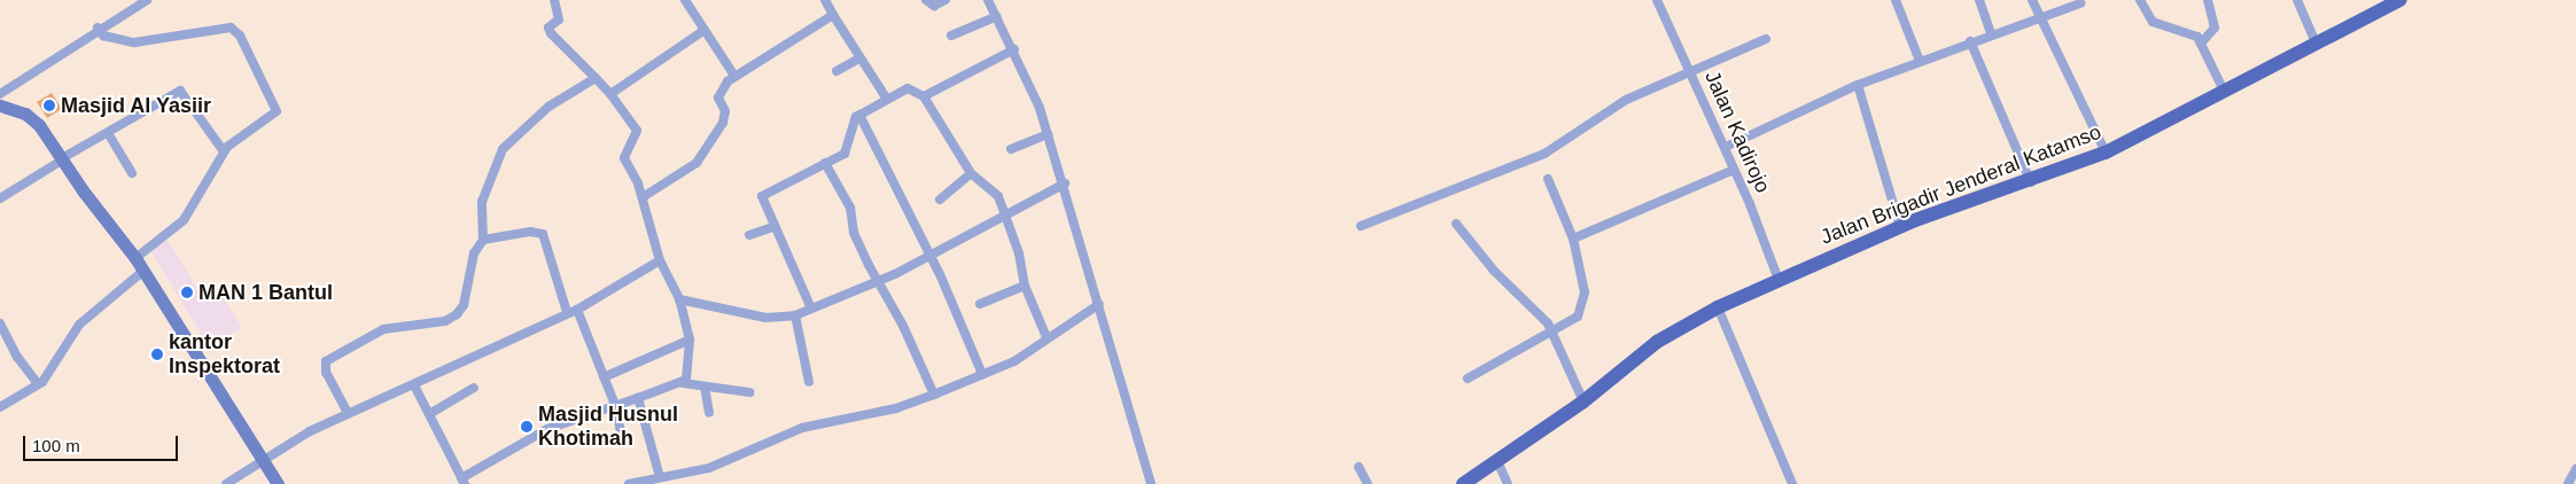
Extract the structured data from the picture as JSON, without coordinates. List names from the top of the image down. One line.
{"streets":{"main road":["Jalan Brigadir Jenderal Katamso"],"street":["Jalan Kadirojo"]},"crossings":[["Jalan Kadirojo","Jalan Brigadir Jenderal Katamso"]],"places":["Masjid Al Yasiir","MAN 1 Bantul","kantor Inspektorat","Masjid Husnul Khotimah"],"scale_bar":"100 m"}
